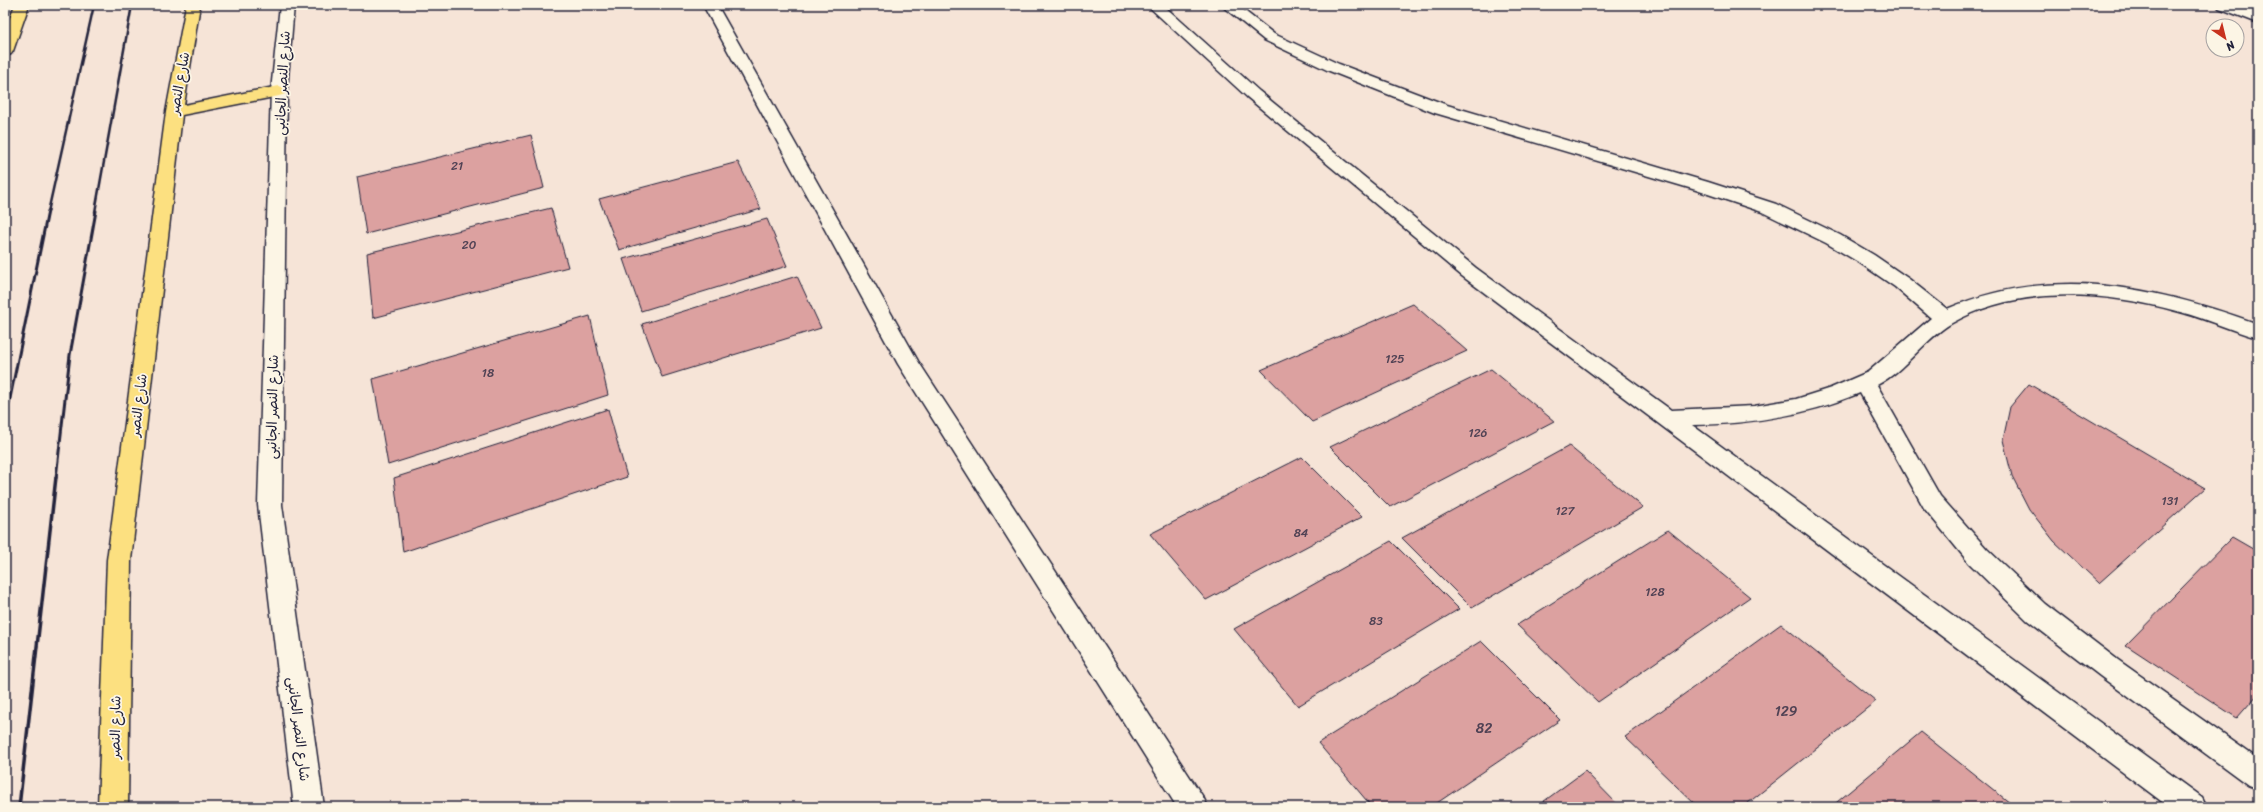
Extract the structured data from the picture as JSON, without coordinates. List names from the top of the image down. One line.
{"streets":{"main road":["شارع النصر"],"street":["شارع النصر الجانبى"]},"house_numbers":["21","20","125","18","126","131","127","84","128","83","129","82"],"north":"bottom right"}
